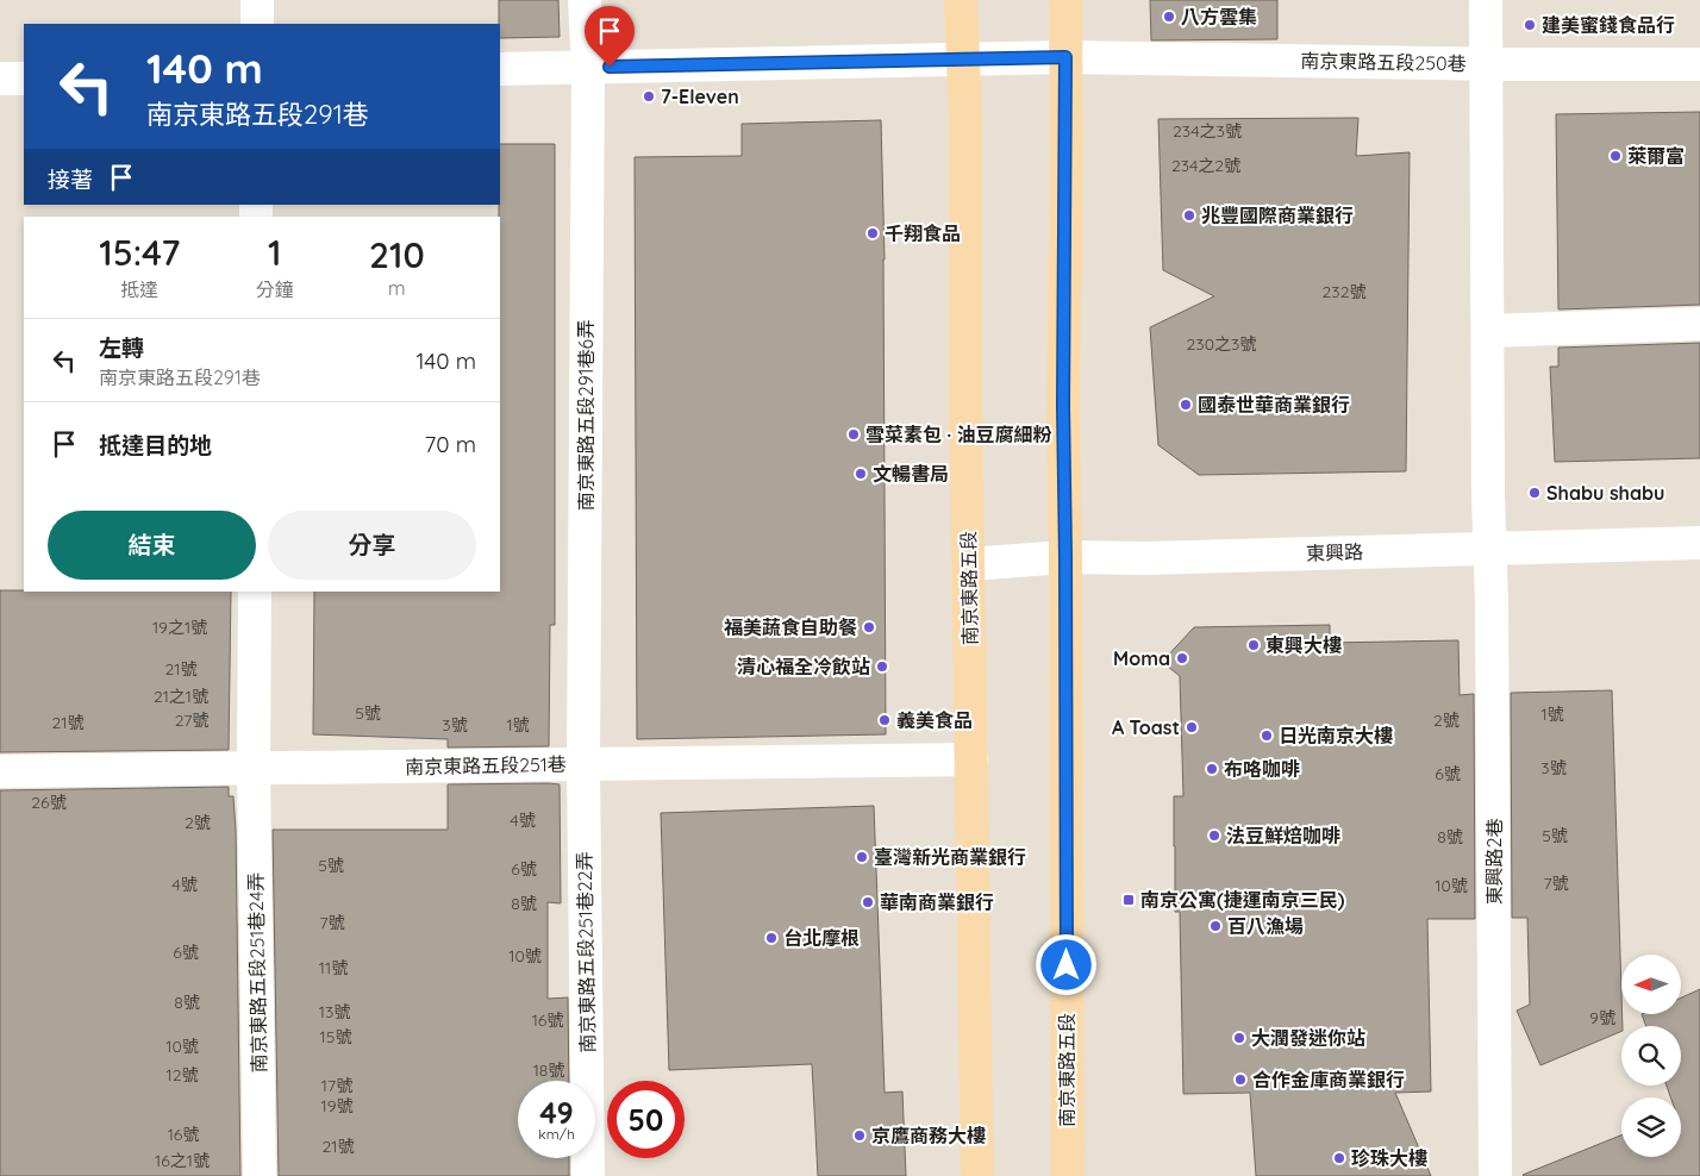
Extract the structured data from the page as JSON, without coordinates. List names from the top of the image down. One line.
{"streets":{"main road":["南京東路五段"],"street":["南京東路五段250巷","南京東路五段291巷6弄","東興路","南京東路五段251巷","東興路2巷","南京東路五段251巷22弄","南京東路五段251巷24弄"]},"crossings":[["南京東路五段250巷","南京東路五段291巷6弄"],["南京東路五段250巷","南京東路五段"],["南京東路五段250巷","東興路2巷"],["南京東路五段291巷6弄","南京東路五段251巷"],["南京東路五段291巷6弄","南京東路五段251巷22弄"],["東興路","南京東路五段"],["東興路","東興路2巷"],["南京東路五段","南京東路五段251巷"],["南京東路五段251巷","南京東路五段251巷22弄"],["南京東路五段251巷","南京東路五段251巷24弄"]],"places":{"other":["八方雲集","建美蜜錢食品行","7-Eleven","萊爾富","兆豐國際商業銀行","千翔食品","國泰世華商業銀行","雪菜素包 · 油豆腐細粉","文暢書局","Shabu shabu","福美蔬食自助餐","東興大樓","Moma","清心福全冷飲站","義美食品","A Toast","日光南京大樓","布咯咖啡","法豆鮮焙咖啡","臺灣新光商業銀行","華南商業銀行","百八漁場","台北摩根","大潤發迷你站","合作金庫商業銀行","京鷹商務大樓","珍珠大樓"],"transit":["南京公寓(捷運南京三民)"]},"house_numbers":["234之3號","234之2號","232號","230之3號","19之1號","21號","21之1號","5號","1號","27號","2號","21號","3號","1號","3號","6號","26號","4號","2號","5號","8號","5號","6號","7號","4號","10號","8號","7號","6號","10號","11號","8號","13號","9號","16號","15號","10號","18號","12號","17號","19號","16號","21號","16之1號"],"north":"left","page":{"turn":["140 m","南京東路五段291巷"],"then":"接著","eta":["15:47","抵達","1","分鐘","210","m"],"list":[{"name":"左轉","note":"南京東路五段291巷","value":"140 m"},{"name":"抵達目的地","value":"70 m"}],"buttons":["結束","分享"],"speed":"49 km/h","limit":"50"}}
